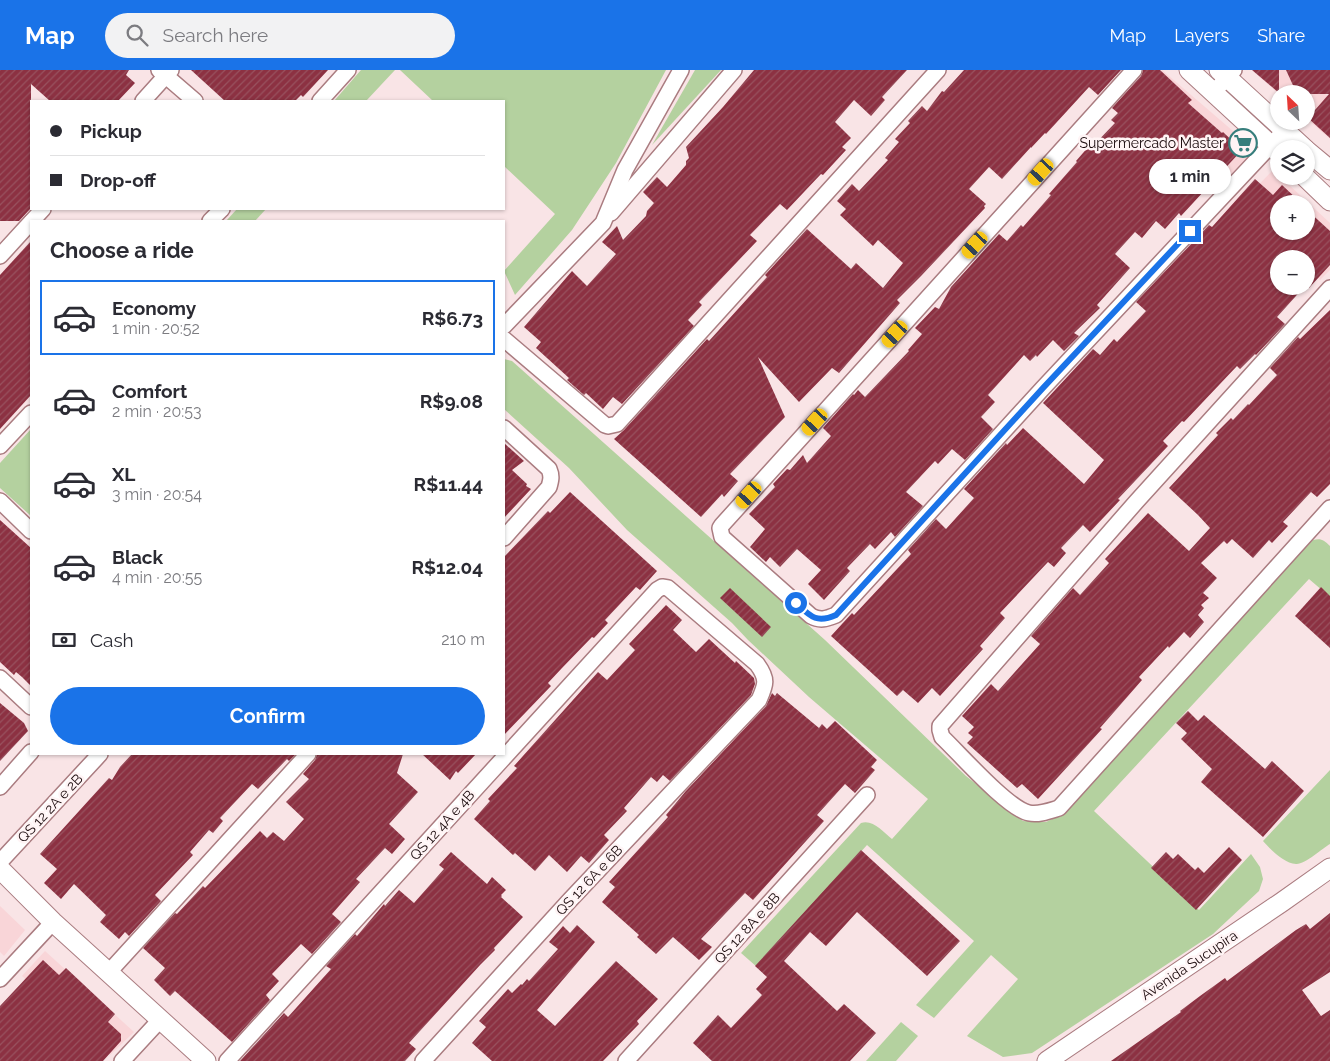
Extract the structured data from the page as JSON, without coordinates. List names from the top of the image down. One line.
{"streets":{"street":["QS 12 2A e 2B","QS 12 4A e 4B","QS 12 6A e 6B","QS 12 8A e 8B","Avenida Sucupira"]},"crossings":[["QS 12 4A e 4B","QS 12 6A e 6B"]],"places":{"supermarket":["Supermercado Master"]},"north":"top left","page":{"header":"Map","search":"Search here","nav":["Map","Layers","Share"],"map_buttons":["+","−"],"banner":["Pickup","Drop-off"],"bubble":"1 min","heading":"Choose a ride","list":[{"name":"Economy","note":"1 min · 20:52","value":"R$6.73"},{"name":"Comfort","note":"2 min · 20:53","value":"R$9.08"},{"name":"XL","note":"3 min · 20:54","value":"R$11.44"},{"name":"Black","note":"4 min · 20:55","value":"R$12.04"}],"pay":["Cash","210 m"],"buttons":"Confirm"}}
